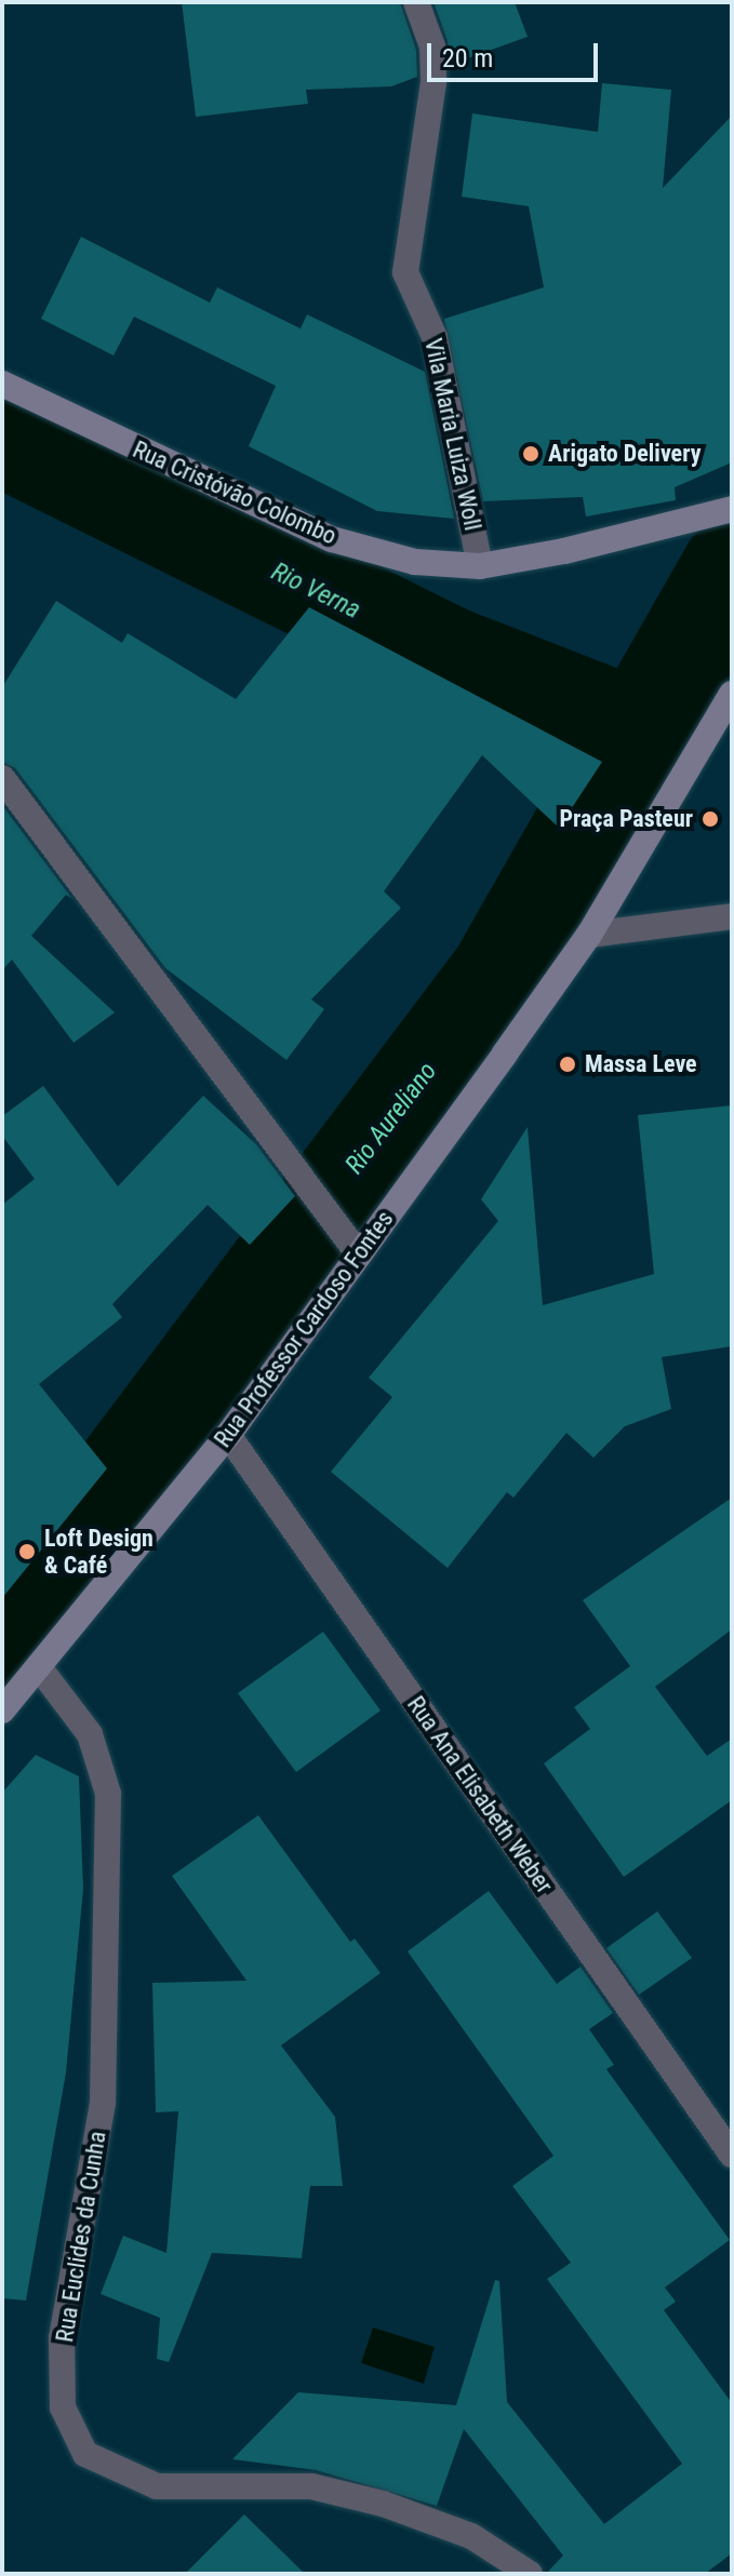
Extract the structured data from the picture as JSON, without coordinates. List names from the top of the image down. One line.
{"streets":{"main road":["Rua Cristóvão Colombo","Rua Professor Cardoso Fontes"],"street":["Vila Maria Luiza Woll","Rua Ana Elisabeth Weber","Rua Euclides da Cunha"]},"crossings":[["Vila Maria Luiza Woll","Rua Cristóvão Colombo"],["Rua Professor Cardoso Fontes","Rua Ana Elisabeth Weber"],["Rua Professor Cardoso Fontes","Rua Euclides da Cunha"]],"water":["Rio Verna","Rio Aureliano"],"places":["Arigato Delivery","Praça Pasteur","Massa Leve","Loft Design & Café"],"scale_bar":"20 m"}
